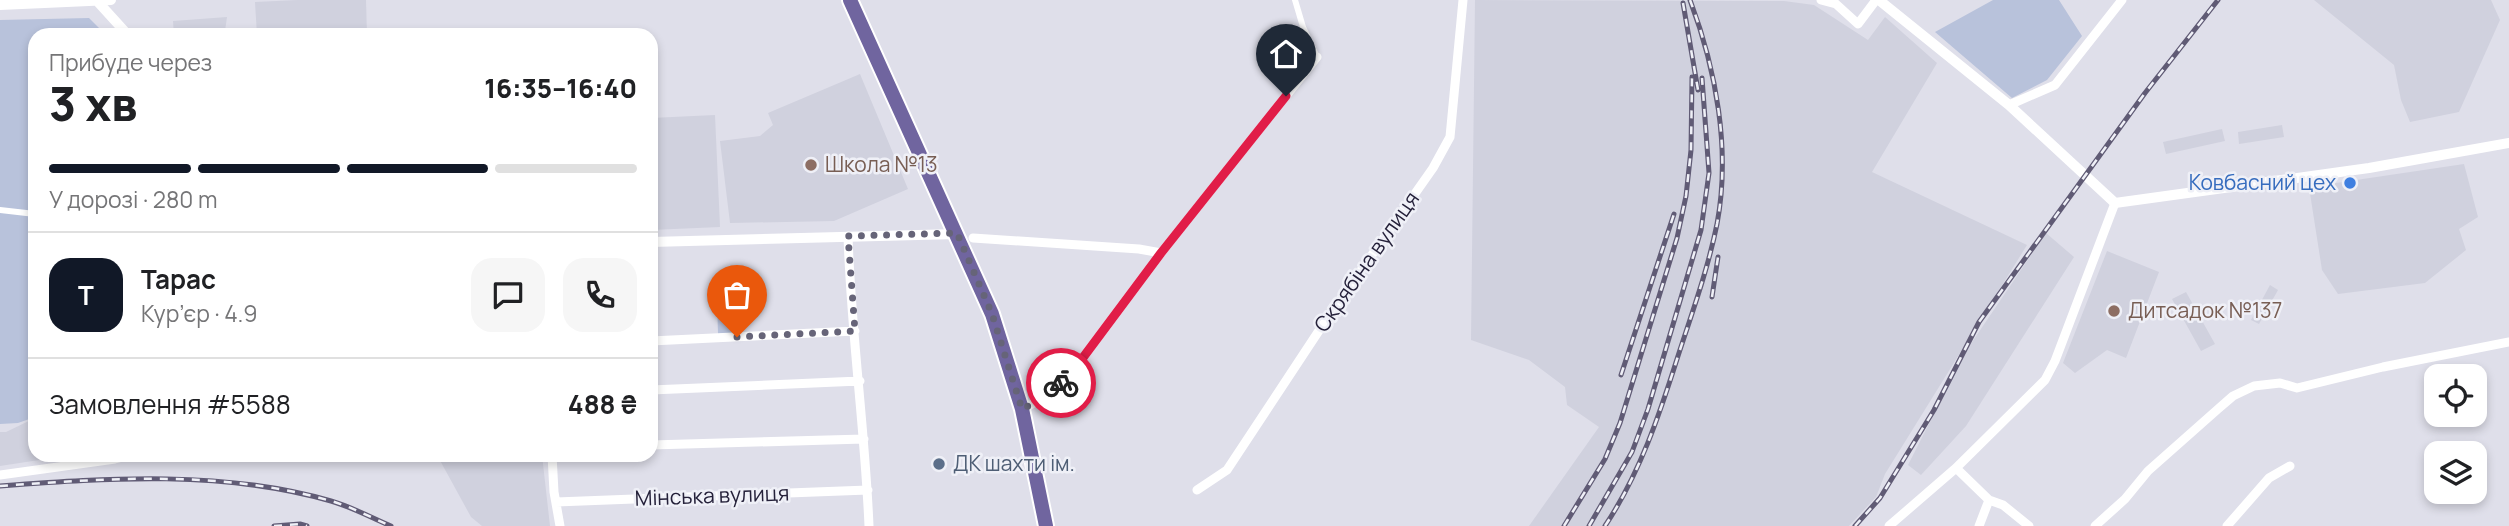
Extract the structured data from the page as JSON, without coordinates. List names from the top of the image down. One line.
{"streets":{"street":["Скрябіна вулиця","Мінська вулиця"]},"places":["Школа №13","Ковбасний цех","Дитсадок №137","ДК шахти ім."],"page":{"heading":["3 хв","Прибуде через","16:35–16:40"],"panel":["Тарас","Кур’єр · 4.9","Замовлення #5588","488 ₴"],"bar":"У дорозі · 280 m","round":"Т"}}
